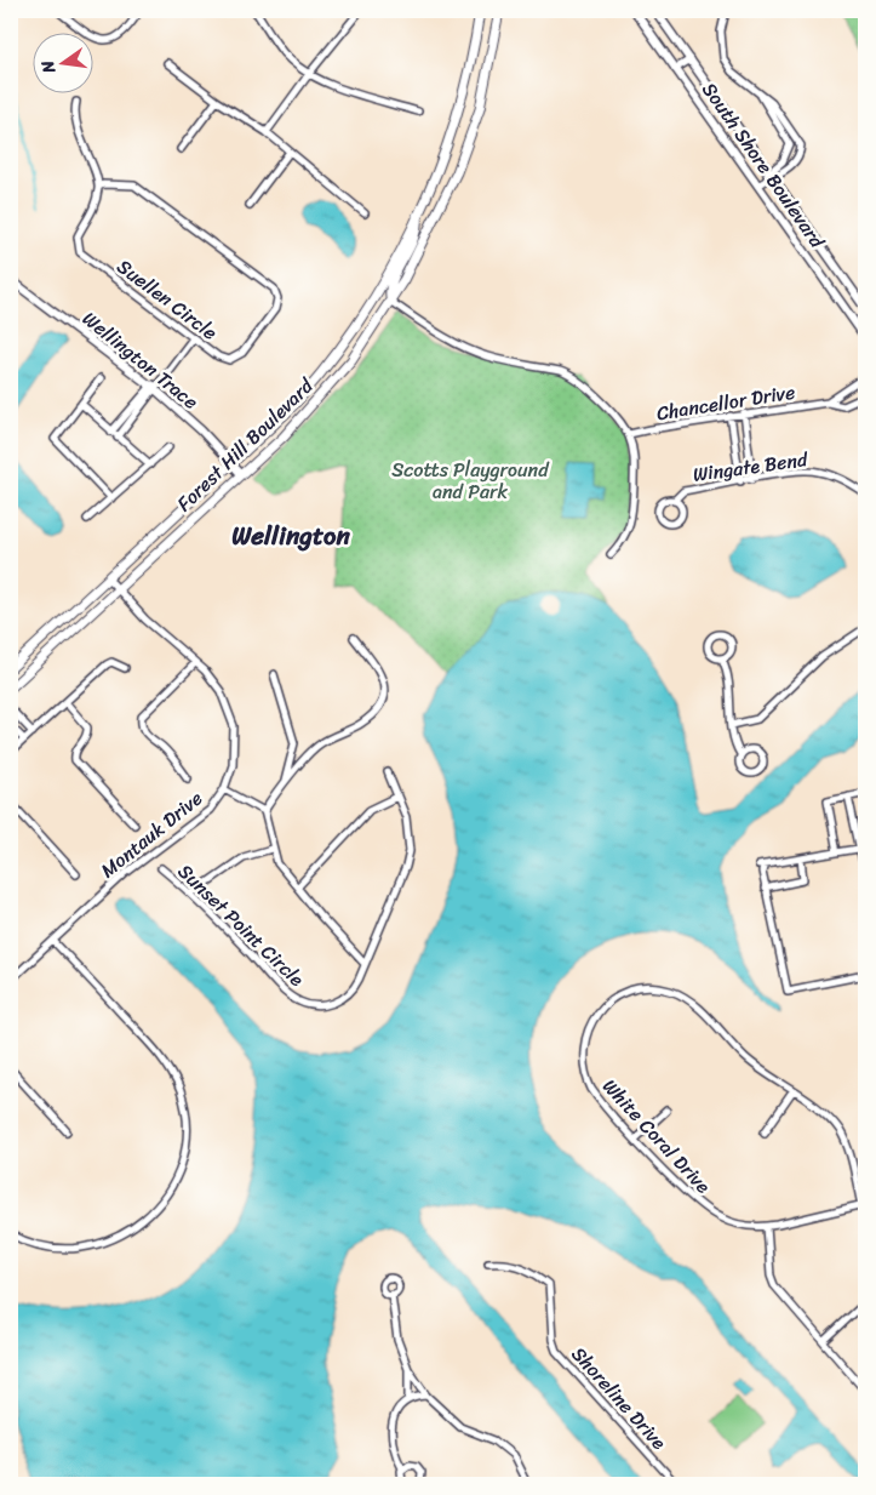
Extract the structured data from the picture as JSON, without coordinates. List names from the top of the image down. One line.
{"streets":{"main road":["Forest Hill Boulevard"],"street":["South Shore Boulevard","Suellen Circle","Wellington Trace","Chancellor Drive","Wingate Bend","Montauk Drive","Sunset Point Circle","White Coral Drive","Shoreline Drive"]},"crossings":[["Wellington Trace","Forest Hill Boulevard"],["Forest Hill Boulevard","Montauk Drive"]],"districts":["Wellington"],"parks":["Scotts Playground and Park"],"north":"left"}
